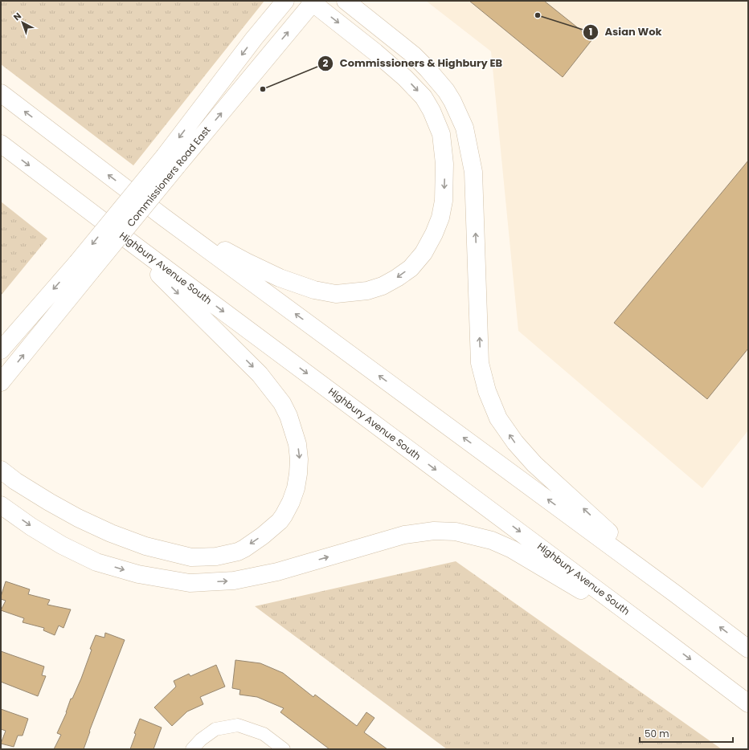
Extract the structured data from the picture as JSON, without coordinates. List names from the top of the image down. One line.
{"streets":{"main road":["Commissioners Road East","Highbury Avenue South"]},"places":["Asian Wok","Commissioners & Highbury EB"],"scale_bar":"50 m","north":"top left"}
